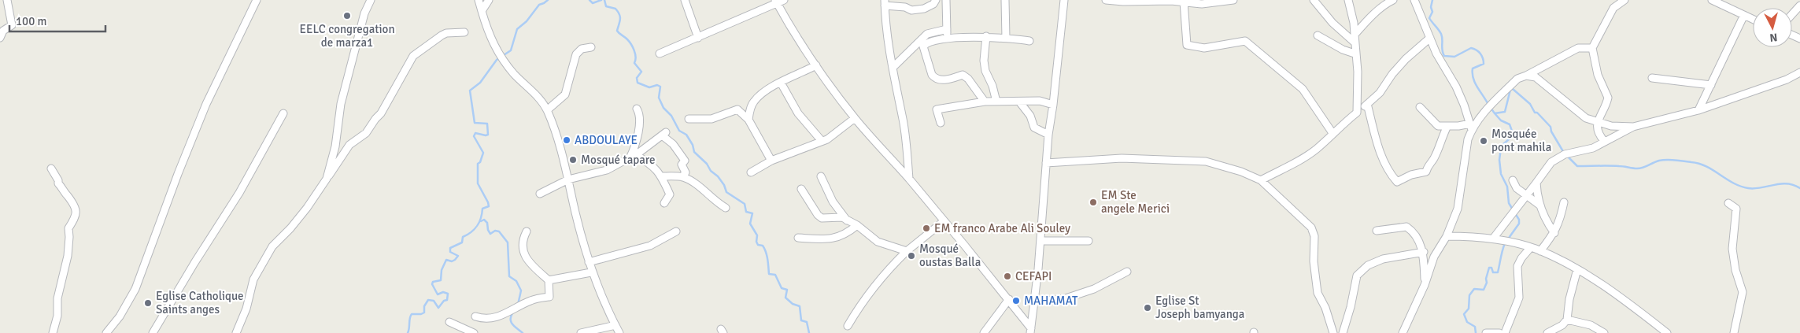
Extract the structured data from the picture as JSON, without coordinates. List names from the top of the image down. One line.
{"places":["EELC congregation de marza1","ABDOULAYE","Mosquée pont mahila","Mosqué tapare","EM Ste angele Merici","EM franco Arabe Ali Souley","Mosqué oustas Balla","CEFAPI","MAHAMAT","Eglise Catholique Saints anges","Eglise St Joseph bamyanga"],"scale_bar":"100 m","north":"bottom"}
